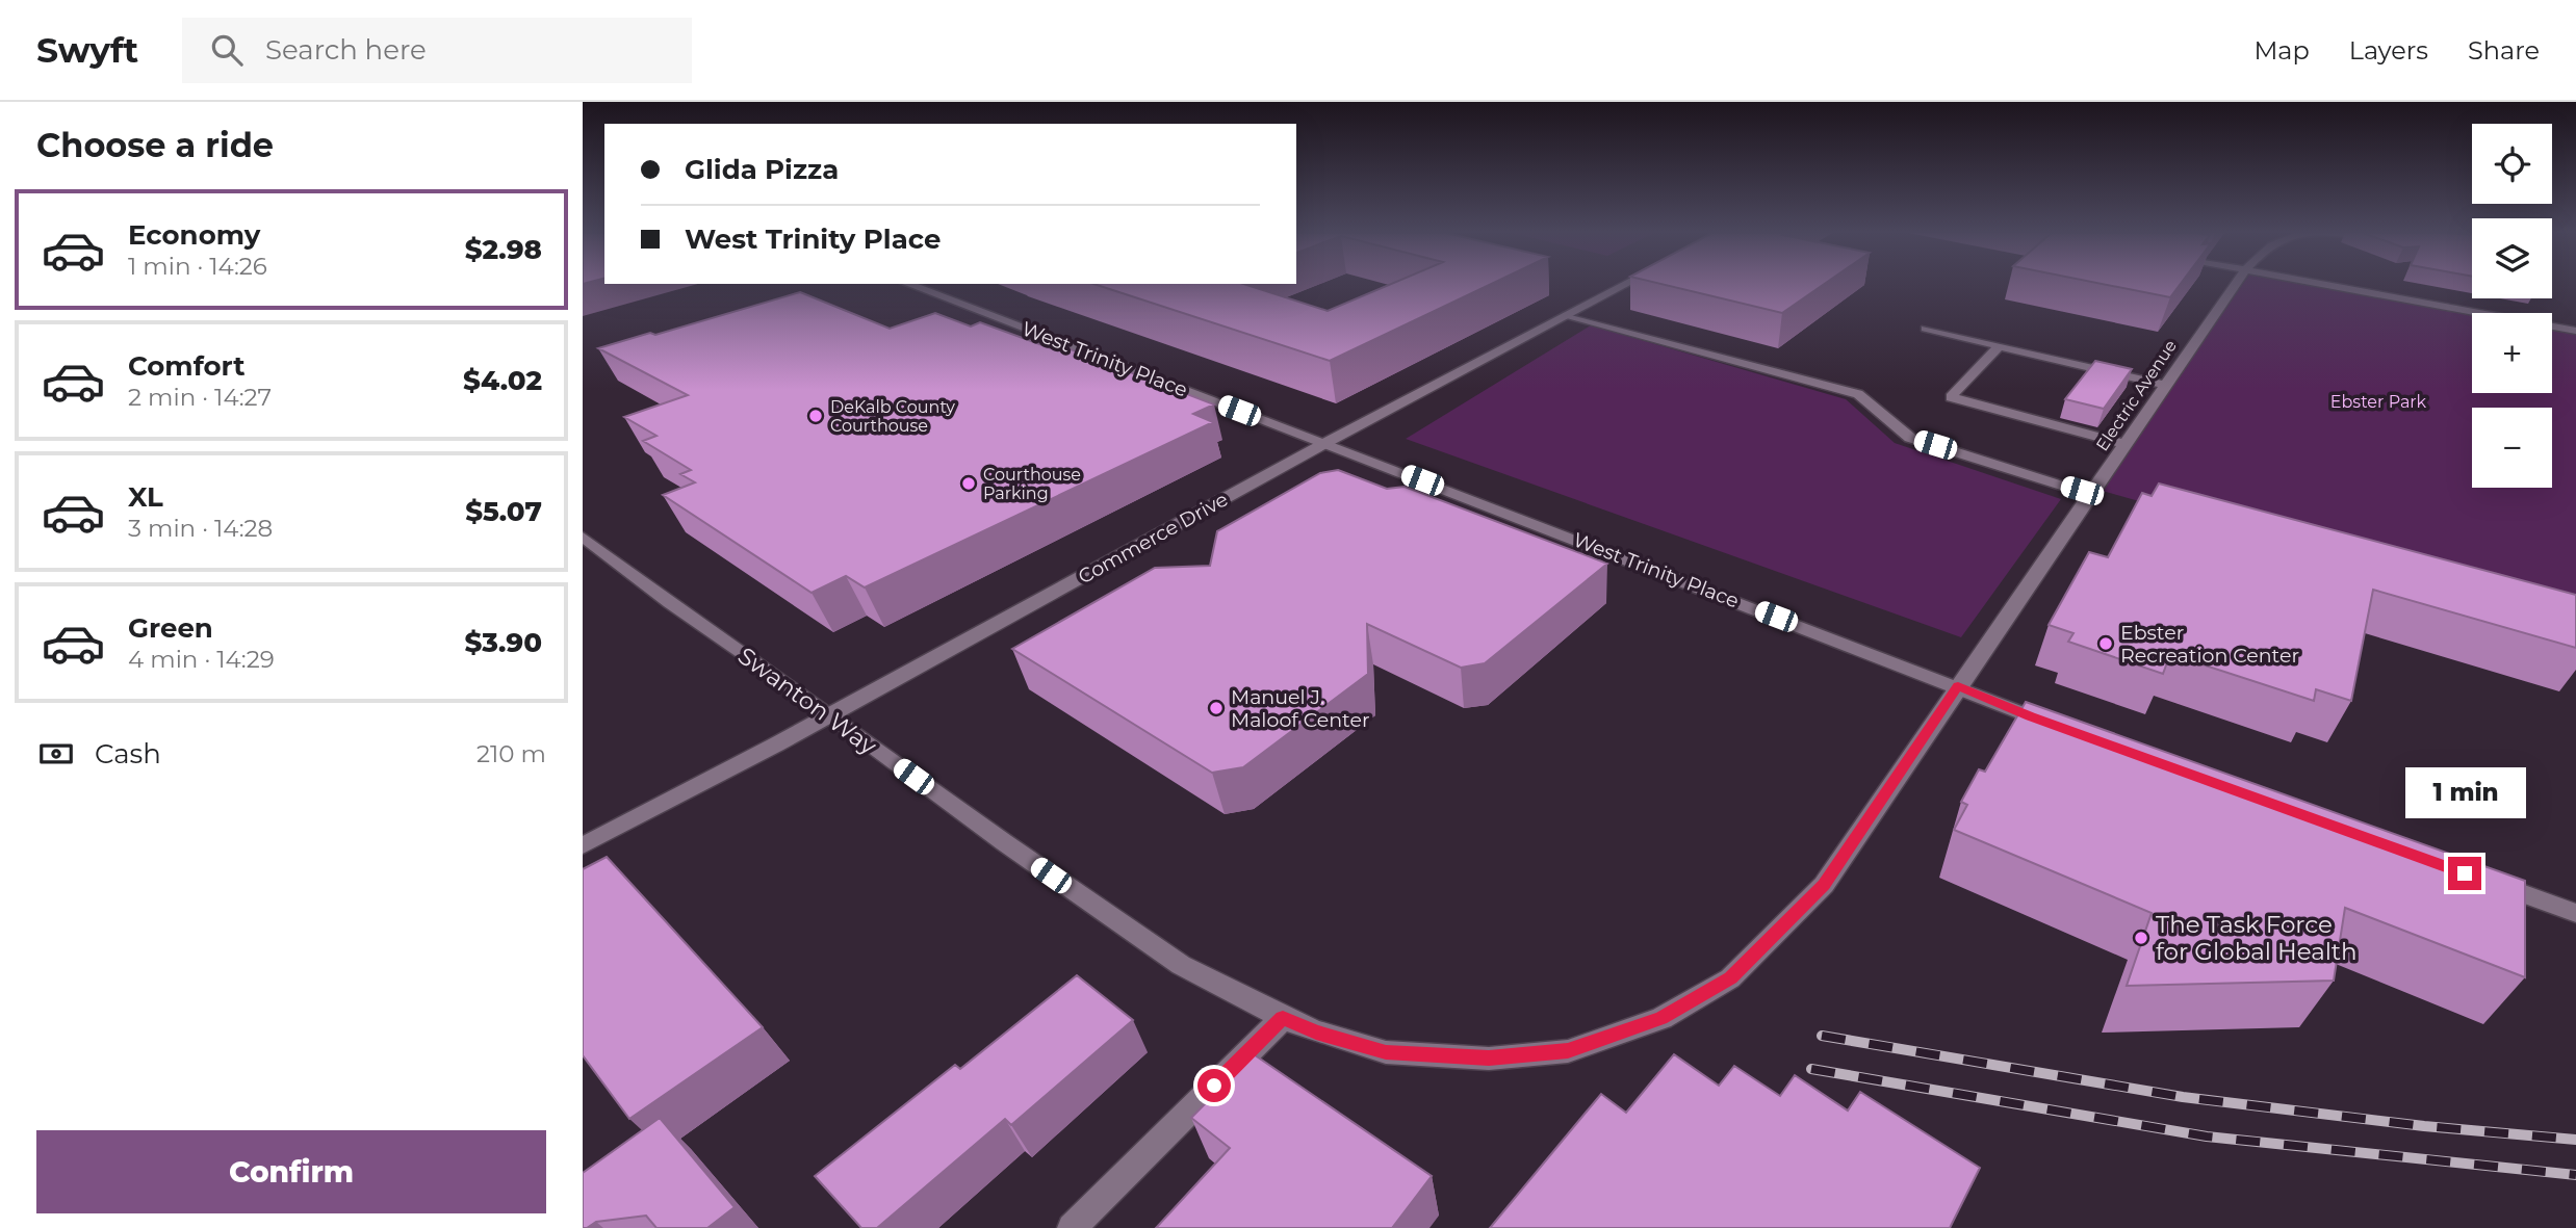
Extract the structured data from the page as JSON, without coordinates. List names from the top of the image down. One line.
{"streets":{"street":["West Trinity Place","Electric Avenue","Commerce Drive","Swanton Way"]},"crossings":[["West Trinity Place","Electric Avenue"],["West Trinity Place","Commerce Drive"],["West Trinity Place","Swanton Way"],["Electric Avenue","Swanton Way"],["Commerce Drive","Swanton Way"]],"parks":["Ebster Park"],"places":["DeKalb County Courthouse","Courthouse Parking","Ebster Recreation Center","Manuel J. Maloof Center","The Task Force for Global Health"],"page":{"header":"Swyft","search":"Search here","nav":["Map","Layers","Share"],"heading":"Choose a ride","map_buttons":["+","−"],"banner":["Glida Pizza","West Trinity Place"],"list":[{"name":"Economy","note":"1 min · 14:26","value":"$2.98"},{"name":"Comfort","note":"2 min · 14:27","value":"$4.02"},{"name":"XL","note":"3 min · 14:28","value":"$5.07"},{"name":"Green","note":"4 min · 14:29","value":"$3.90"}],"pay":["Cash","210 m"],"bubble":"1 min","buttons":"Confirm"}}
